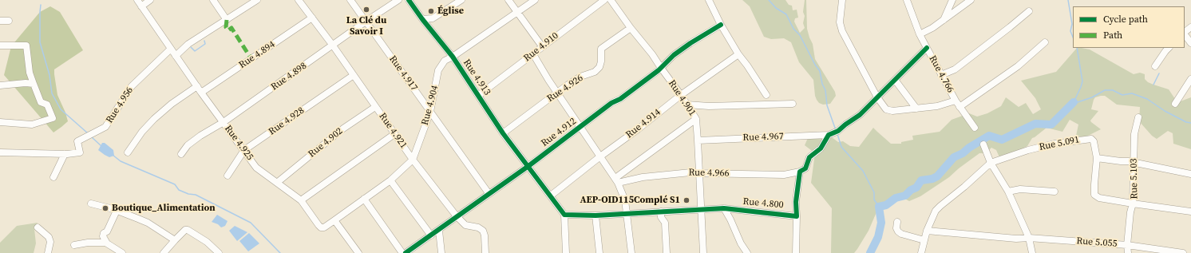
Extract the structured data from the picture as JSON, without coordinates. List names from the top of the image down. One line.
{"streets":{"street":["Rue 4.910","Rue 4.894","Rue 4.917","Rue 4.766","Rue 4.898","Rue 4.913","Rue 4.926","Rue 4.901","Rue 4.956","Rue 4.904","Rue 4.928","Rue 4.914","Rue 4.921","Rue 4.912","Rue 4.967","Rue 4.925","Rue 4.902","Rue 5.091","Rue 4.966","Rue 5.103","Rue 4.800","Rue 5.055"]},"crossings":[["Rue 4.910","Rue 4.913"],["Rue 4.894","Rue 4.921"],["Rue 4.894","Rue 4.925"],["Rue 4.917","Rue 4.898"],["Rue 4.917","Rue 4.904"],["Rue 4.917","Rue 4.912"],["Rue 4.766","Rue 4.800"],["Rue 4.898","Rue 4.921"],["Rue 4.898","Rue 4.925"],["Rue 4.913","Rue 4.926"],["Rue 4.913","Rue 4.904"],["Rue 4.913","Rue 4.912"],["Rue 4.926","Rue 4.901"],["Rue 4.901","Rue 4.914"],["Rue 4.901","Rue 4.912"],["Rue 4.901","Rue 4.967"],["Rue 4.901","Rue 4.966"],["Rue 4.901","Rue 4.800"],["Rue 4.956","Rue 4.925"],["Rue 4.904","Rue 4.921"],["Rue 4.904","Rue 4.925"],["Rue 4.928","Rue 4.921"],["Rue 4.928","Rue 4.925"],["Rue 4.921","Rue 4.912"],["Rue 4.921","Rue 4.902"],["Rue 4.967","Rue 4.800"],["Rue 4.925","Rue 4.902"],["Rue 4.966","Rue 4.800"]],"places":["La Clé du Savoir I","Église","AEP-OID115Complé S1","Boutique_Alimentation"],"legend":["Cycle path","Path"]}
